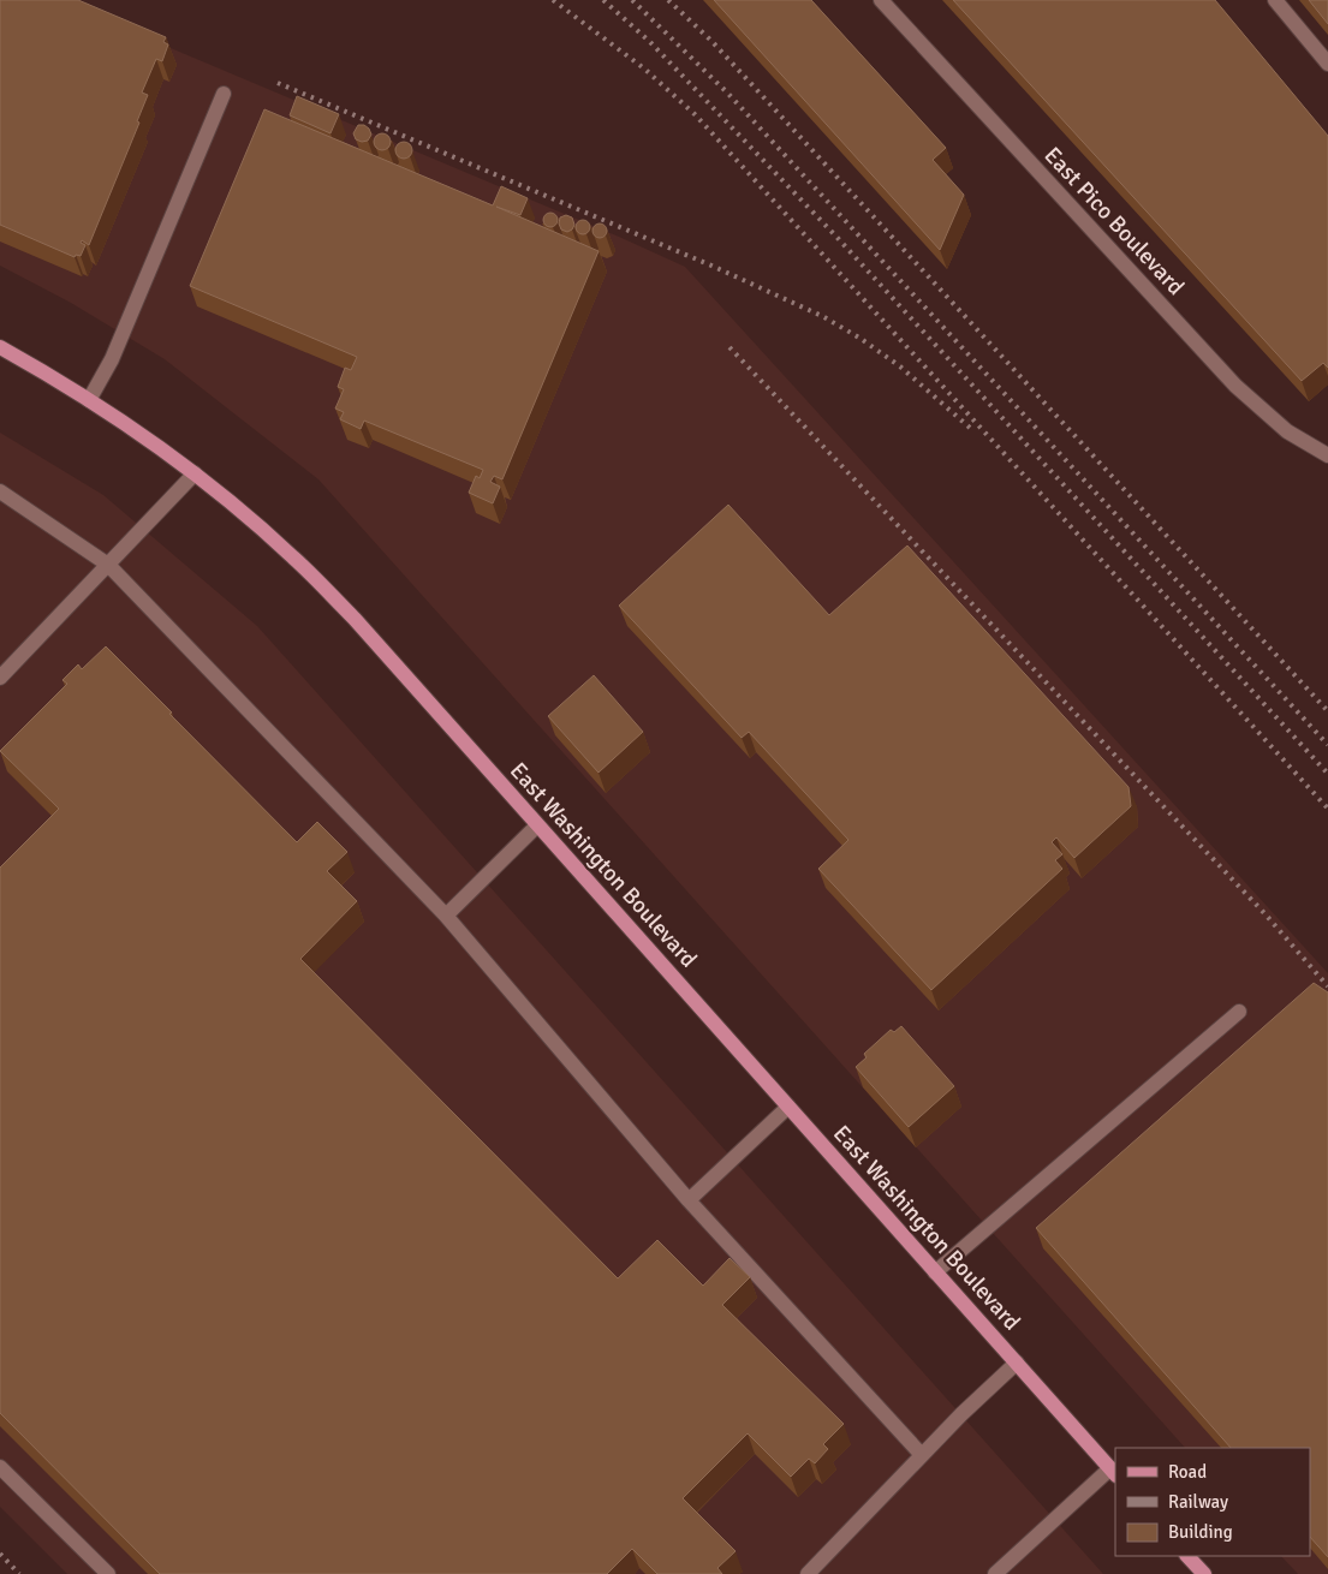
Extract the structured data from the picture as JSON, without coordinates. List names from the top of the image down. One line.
{"streets":{"main road":["East Washington Boulevard"],"street":["East Pico Boulevard"]},"legend":["Road","Railway","Building"]}
